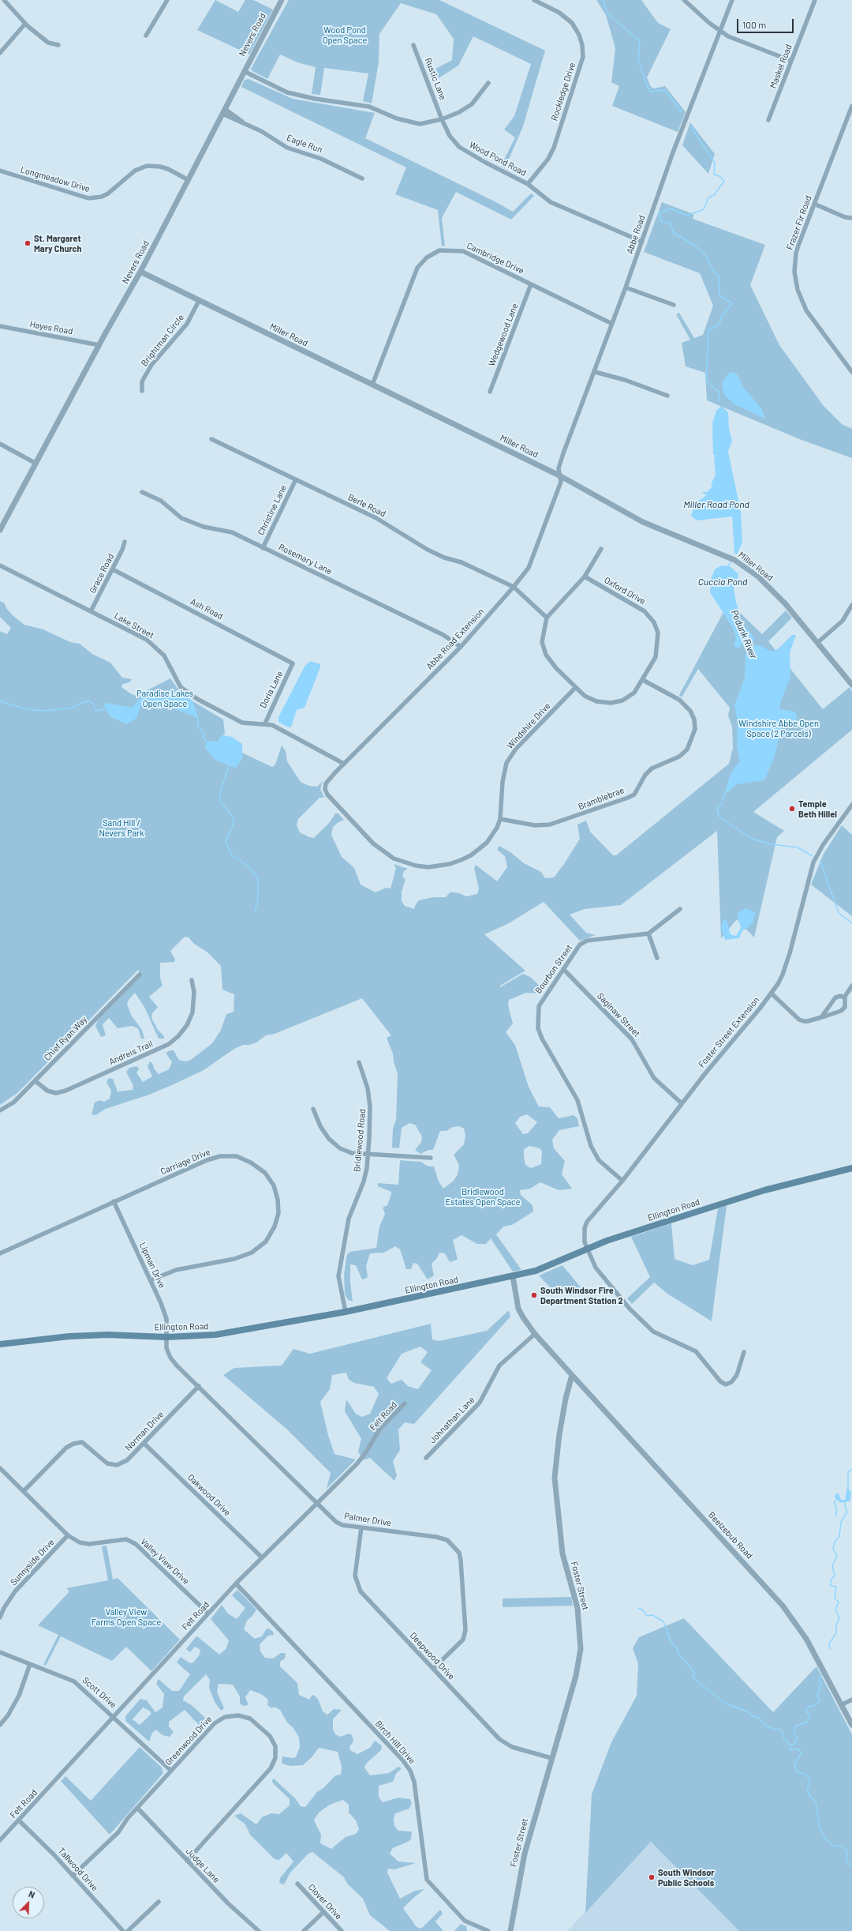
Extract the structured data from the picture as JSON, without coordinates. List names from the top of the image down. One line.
{"streets":{"main road":["Ellington Road"],"street":["Nevers Road","Maskel Road","Rustic Lane","Rockledge Drive","Eagle Run","Wood Pond Road","Longmeadow Drive","Frazer Fir Road","Abbe Road","Cambridge Drive","Hayes Road","Miller Road","Wedgewood Lane","Brightman Circle","Berle Road","Christine Lane","Rosemary Lane","Grace Road","Oxford Drive","Ash Road","Lake Street","Abbe Road Extension","Doria Lane","Windshire Drive","Bramblebrae","Bourbon Street","Saginaw Street","Foster Street Extension","Chief Ryan Way","Andreis Trail","Bridlewood Road","Carriage Drive","Lipman Drive","Felt Road","Johnathan Lane","Norman Drive","Oakwood Drive","Palmer Drive","Beelzebub Road","Valley View Drive","Sunnyside Drive","Foster Street","Deepwood Drive","Scott Drive","Greenwood Drive","Birch Hill Drive","Judge Lane","Tallwood Drive","Clover Drive"]},"crossings":[["Nevers Road","Eagle Run"],["Nevers Road","Longmeadow Drive"],["Nevers Road","Hayes Road"],["Nevers Road","Miller Road"],["Rustic Lane","Wood Pond Road"],["Rockledge Drive","Wood Pond Road"],["Wood Pond Road","Abbe Road"],["Abbe Road","Cambridge Drive"],["Abbe Road","Miller Road"],["Abbe Road","Abbe Road Extension"],["Cambridge Drive","Miller Road"],["Cambridge Drive","Wedgewood Lane"],["Miller Road","Brightman Circle"],["Miller Road","Abbe Road Extension"],["Berle Road","Christine Lane"],["Berle Road","Abbe Road Extension"],["Christine Lane","Rosemary Lane"],["Rosemary Lane","Abbe Road Extension"],["Grace Road","Ash Road"],["Grace Road","Lake Street"],["Oxford Drive","Windshire Drive"],["Oxford Drive","Bramblebrae"],["Ash Road","Doria Lane"],["Lake Street","Abbe Road Extension"],["Lake Street","Doria Lane"],["Abbe Road Extension","Windshire Drive"],["Windshire Drive","Bramblebrae"],["Bourbon Street","Saginaw Street"],["Bourbon Street","Foster Street Extension"],["Saginaw Street","Foster Street Extension"],["Foster Street Extension","Ellington Road"],["Chief Ryan Way","Andreis Trail"],["Bridlewood Road","Ellington Road"],["Carriage Drive","Lipman Drive"],["Ellington Road","Lipman Drive"],["Ellington Road","Palmer Drive"],["Lipman Drive","Palmer Drive"],["Felt Road","Oakwood Drive"],["Felt Road","Palmer Drive"],["Felt Road","Valley View Drive"],["Felt Road","Scott Drive"],["Felt Road","Birch Hill Drive"],["Felt Road","Tallwood Drive"],["Norman Drive","Oakwood Drive"],["Norman Drive","Palmer Drive"],["Norman Drive","Valley View Drive"],["Palmer Drive","Deepwood Drive"],["Beelzebub Road","Foster Street"],["Valley View Drive","Sunnyside Drive"],["Foster Street","Deepwood Drive"],["Scott Drive","Greenwood Drive"],["Greenwood Drive","Judge Lane"],["Greenwood Drive","Tallwood Drive"]],"water":["Miller Road Pond","Cuccia Pond","Podunk River"],"parks":["Wood Pond Open Space","Paradise Lakes Open Space","Windshire Abbe Open Space (2 Parcels)","Sand Hill / Nevers Park","Bridlewood Estates Open Space","Valley View Farms Open Space"],"places":["St. Margaret Mary Church","Temple Beth Hillel","South Windsor Fire Department Station 2","South Windsor Public Schools"],"scale_bar":"100 m","north":"top right"}
